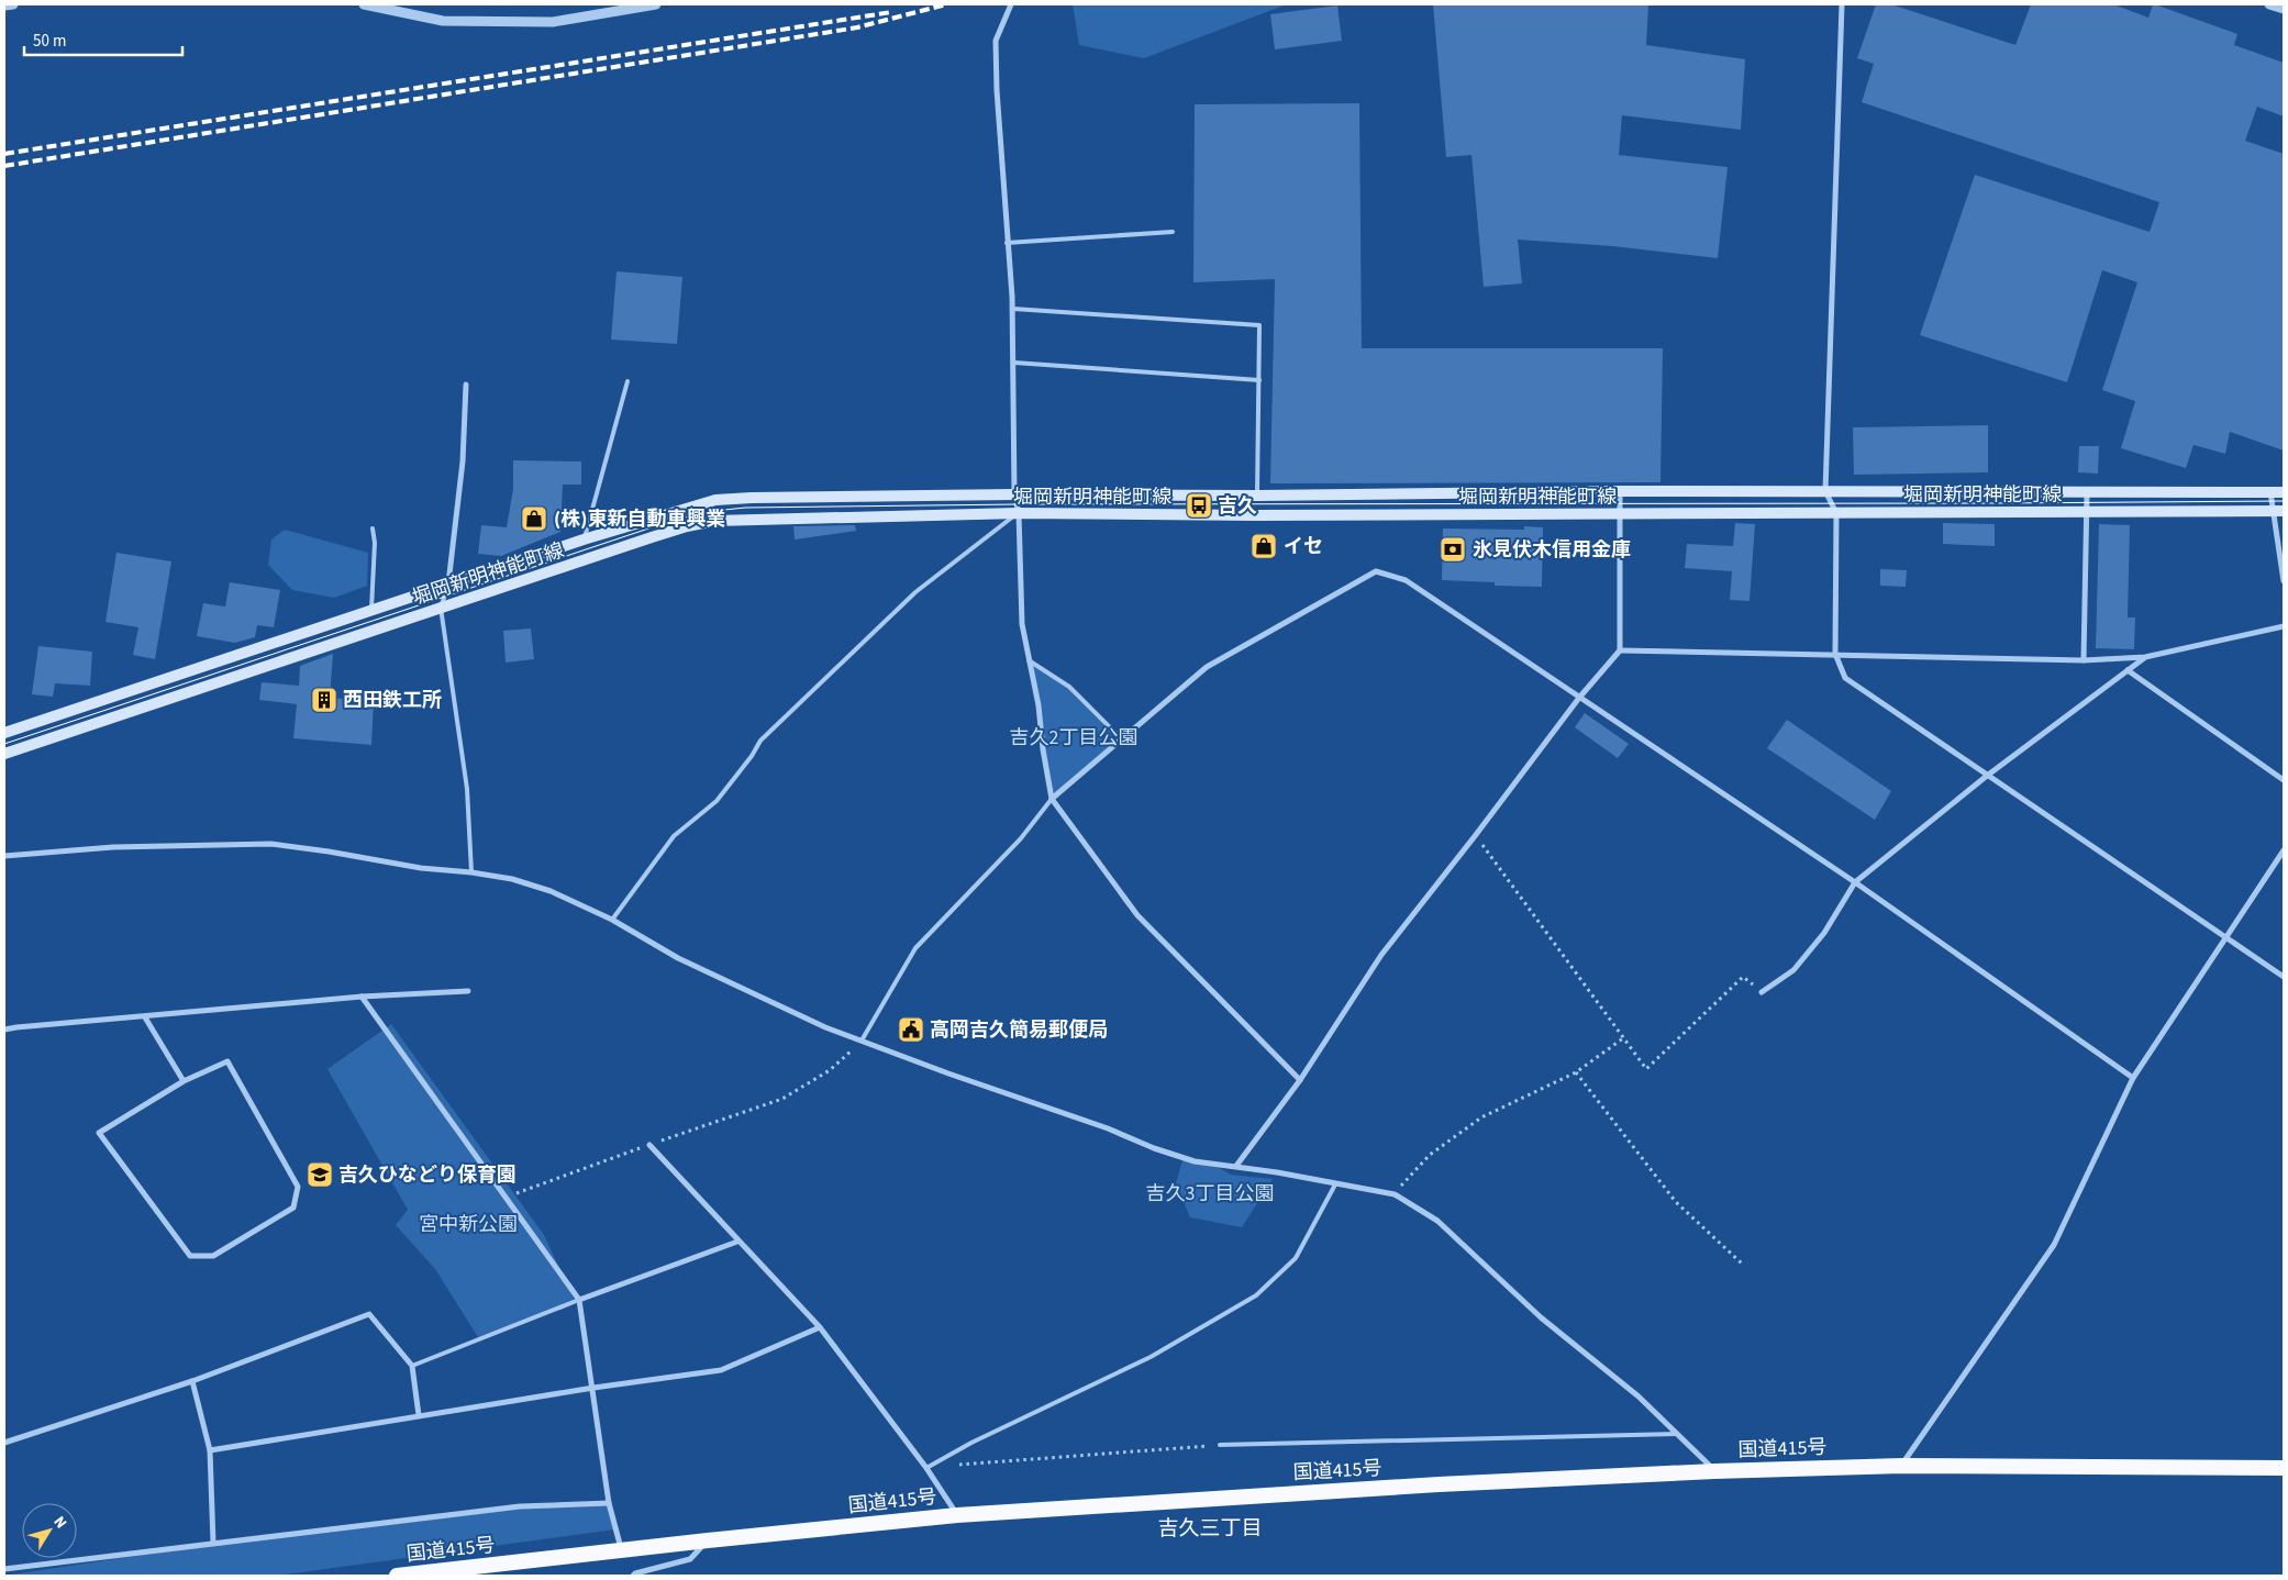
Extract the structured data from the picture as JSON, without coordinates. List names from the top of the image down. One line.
{"streets":{"highway":["国道415号"],"main road":["堀岡新明神能町線"]},"districts":["吉久三丁目"],"parks":["吉久2丁目公園","吉久3丁目公園","宮中新公園"],"places":{"bus stop":["吉久"],"shop":["(株)東新自動車興業","イセ"],"bank":["氷見伏木信用金庫"],"building":["西田鉄工所"],"public building":["高岡吉久簡易郵便局"],"school or university":["吉久ひなどり保育園"]},"scale_bar":"50 m","north":"top right"}
